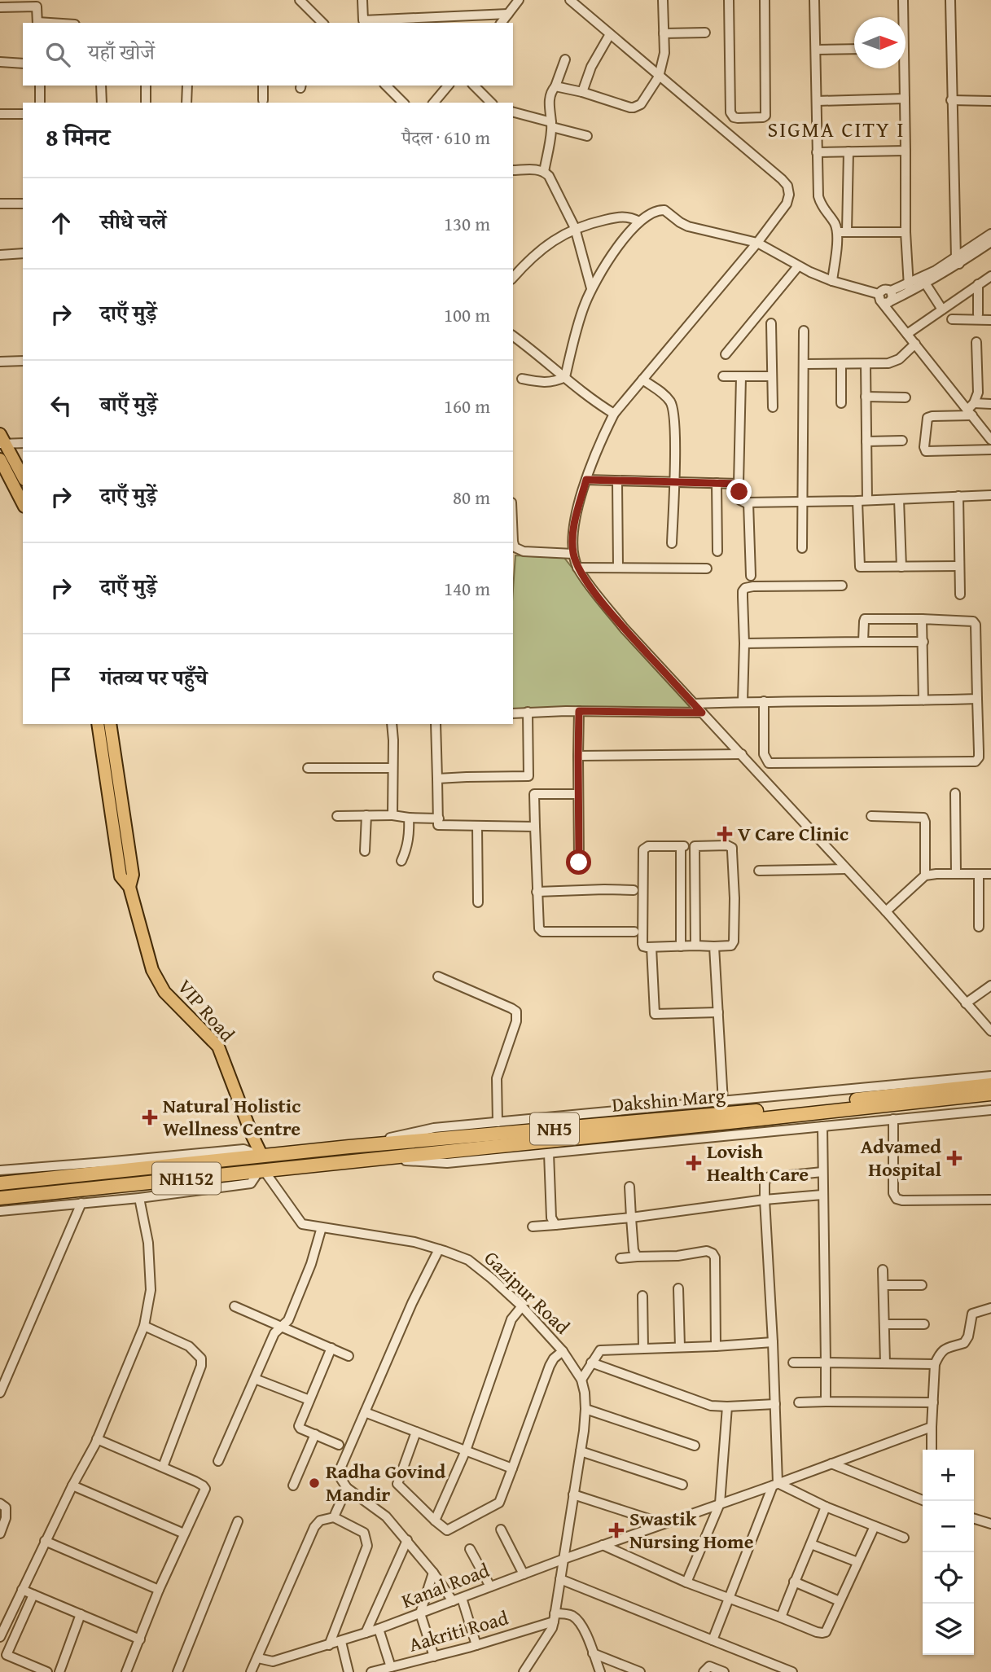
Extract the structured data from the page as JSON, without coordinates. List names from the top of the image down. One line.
{"streets":{"highway":["Dakshin Marg","NH5","NH152"],"main road":["VIP Road"],"street":["Gazipur Road","Kanal Road","Aakriti Road"]},"crossings":[["VIP Road","NH152"],["Dakshin Marg","NH5"],["Dakshin Marg","NH152"],["NH5","NH152"],["NH152","Gazipur Road"],["Gazipur Road","Kanal Road"],["Gazipur Road","Aakriti Road"]],"districts":["SIGMA CITY I"],"places":{"health":["V Care Clinic","Natural Holistic Wellness Centre","Advamed Hospital","Lovish Health Care","Swastik Nursing Home"],"other":["Radha Govind Mandir"]},"north":"right","page":{"search":"यहाँ खोजें","heading":["8 मिनट","पैदल · 610 m"],"list":[["सीधे चलें","130 m"],["दाएँ मुड़ें","100 m"],["बाएँ मुड़ें","160 m"],["दाएँ मुड़ें","80 m"],["दाएँ मुड़ें","140 m"],"गंतव्य पर पहुँचे"],"map_buttons":["+","−"]}}
